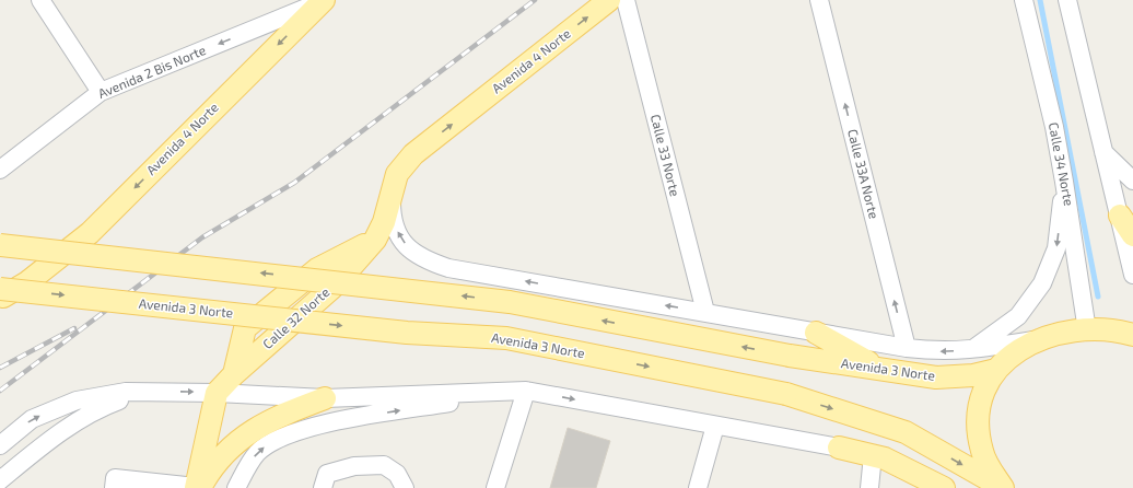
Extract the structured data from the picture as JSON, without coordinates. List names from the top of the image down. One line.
{"streets":{"main road":["Avenida 4 Norte","Avenida 3 Norte","Calle 32 Norte"],"street":["Avenida 2 Bis Norte","Calle 33 Norte","Calle 34 Norte","Calle 33A Norte"]},"crossings":[["Avenida 4 Norte","Avenida 2 Bis Norte"],["Avenida 4 Norte","Calle 32 Norte"],["Calle 33 Norte","Avenida 3 Norte"],["Calle 33A Norte","Avenida 3 Norte"],["Avenida 3 Norte","Calle 32 Norte"]],"one_way":["Avenida 2 Bis Norte","Calle 33A Norte"]}
